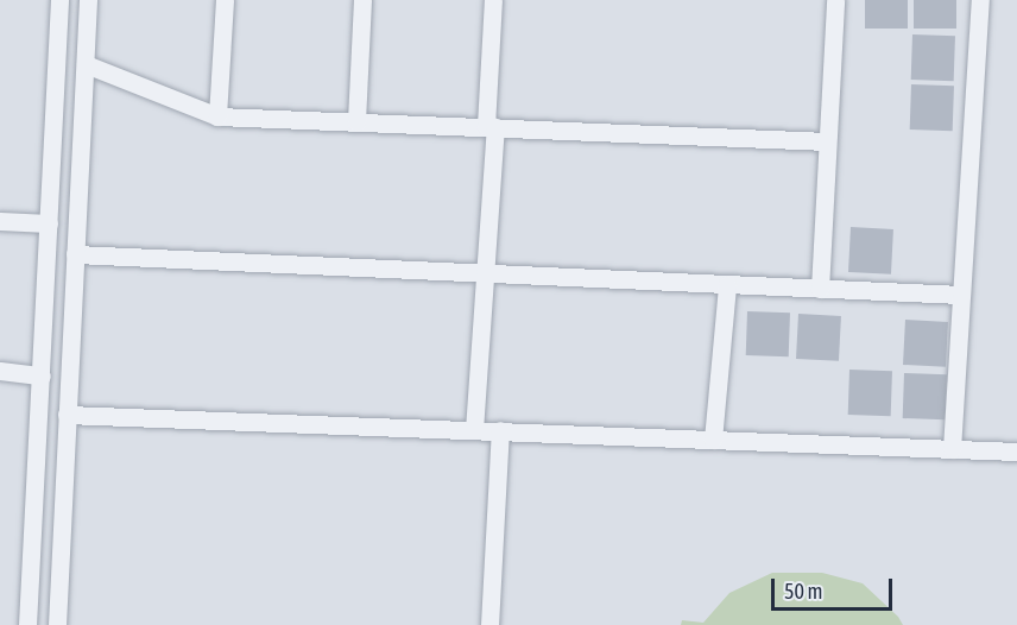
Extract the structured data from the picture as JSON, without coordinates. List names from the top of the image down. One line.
{"scale_bar":"50 m"}
